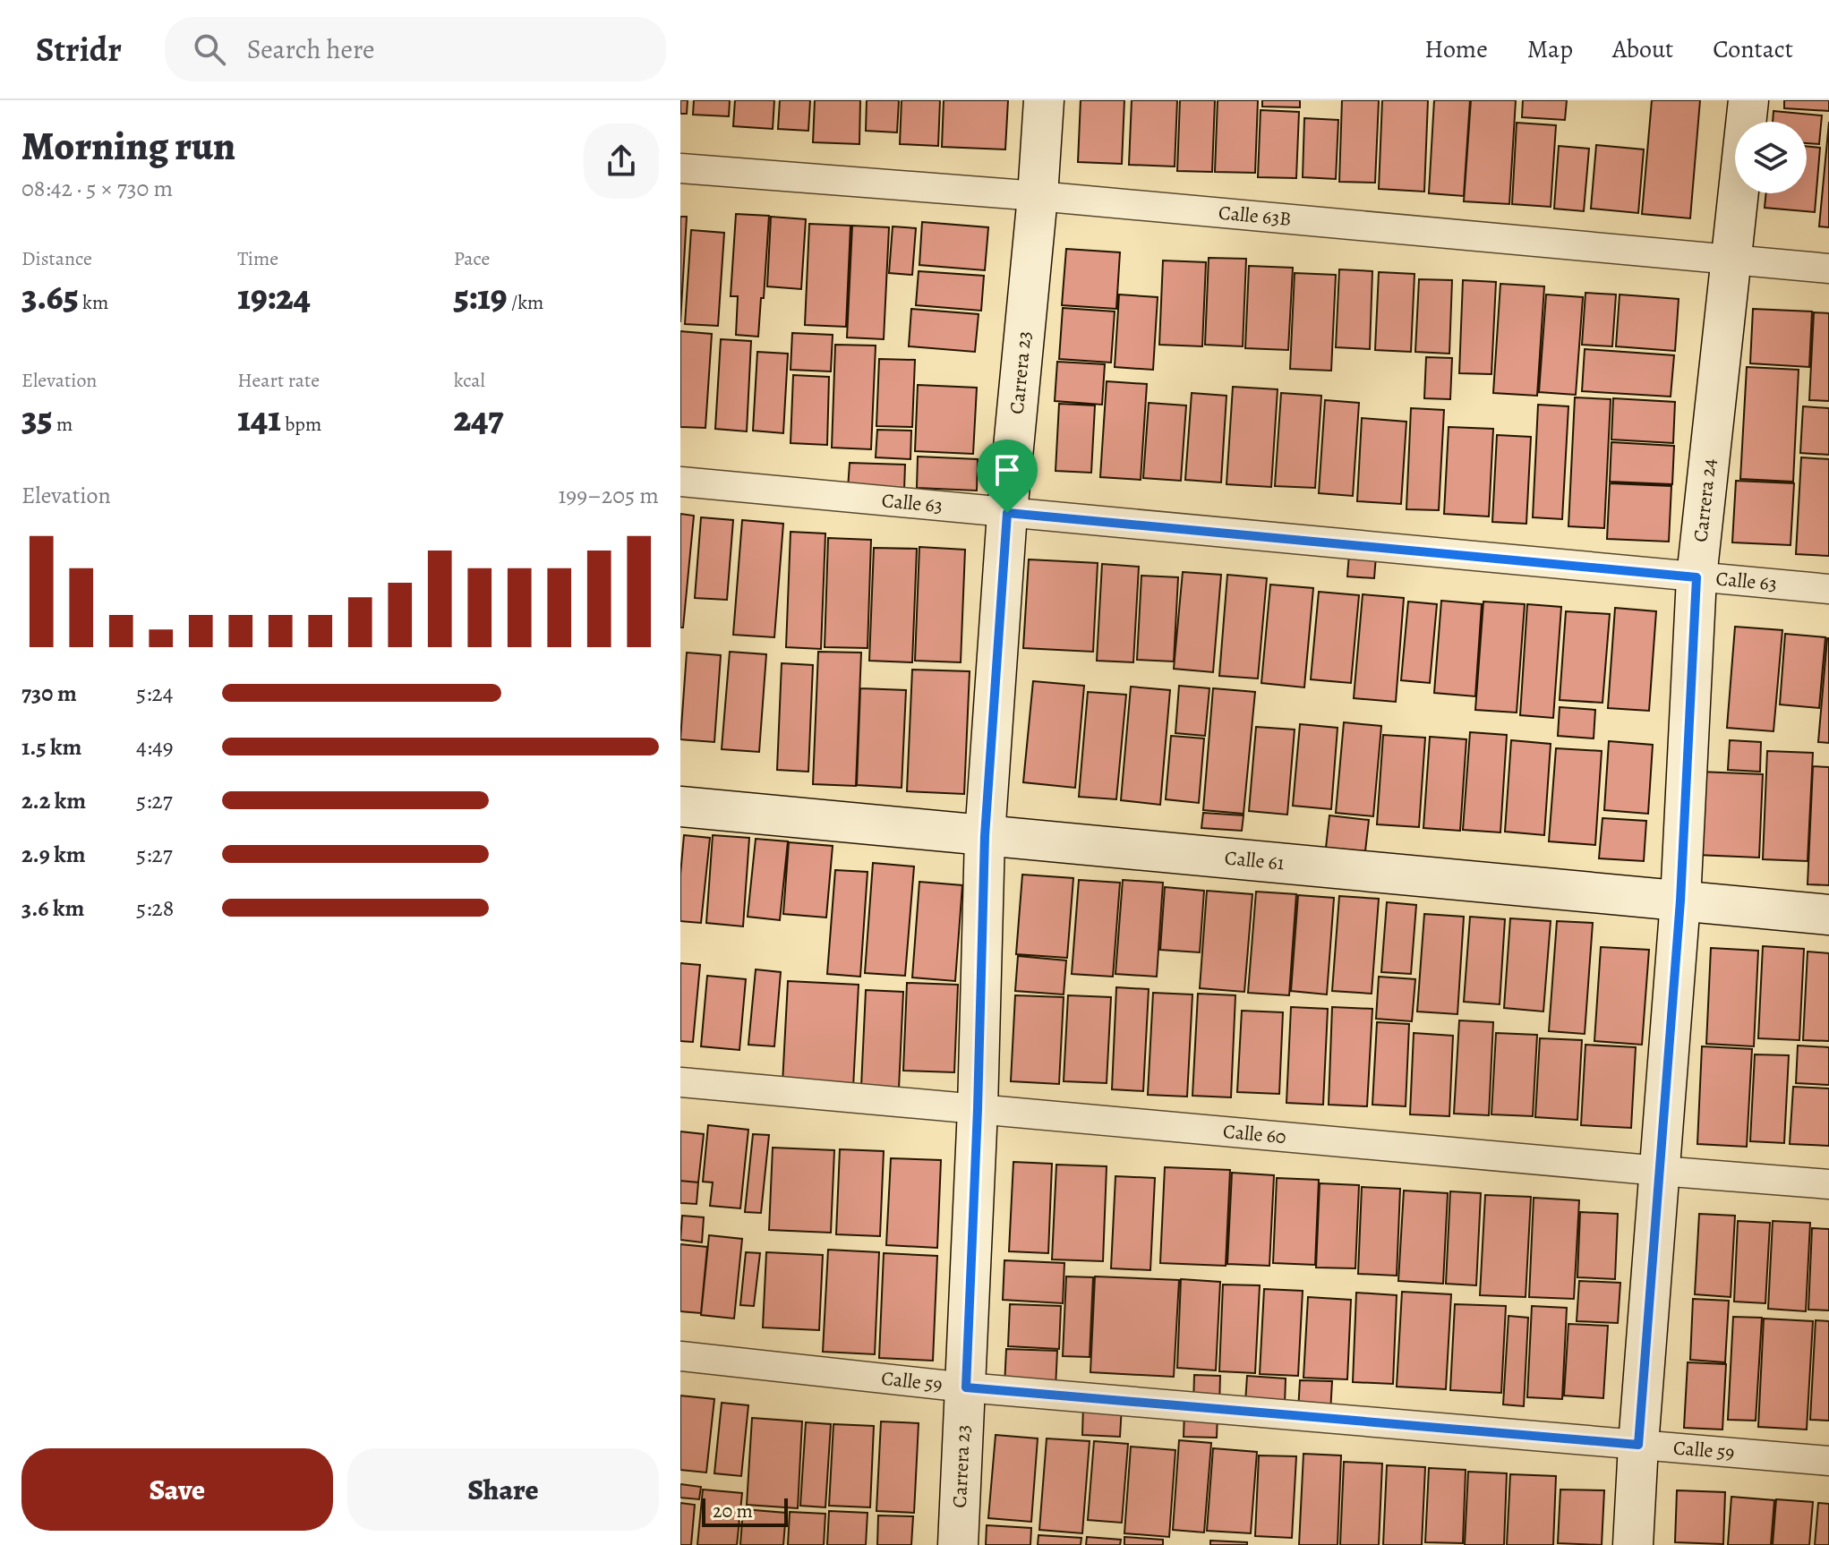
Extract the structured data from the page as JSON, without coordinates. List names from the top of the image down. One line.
{"streets":{"street":["Calle 63B","Carrera 23","Carrera 24","Calle 63","Calle 61","Calle 60","Calle 59"]},"crossings":[["Calle 63B","Carrera 23"],["Calle 63B","Carrera 24"],["Carrera 23","Calle 63"],["Carrera 23","Calle 61"],["Carrera 23","Calle 60"],["Carrera 23","Calle 59"],["Carrera 24","Calle 63"],["Carrera 24","Calle 61"],["Carrera 24","Calle 60"],["Carrera 24","Calle 59"]],"scale_bar":"20 m","page":{"header":"Stridr","search":"Search here","nav":["Home","Map","About","Contact"],"heading":["Morning run","08:42 · 5 × 730 m"],"stats":[["Distance","3.65 km"],["Time","19:24"],["Pace","5:19 /km"],["Elevation","35 m"],["Heart rate","141 bpm"],["kcal","247"]],"chart":["Elevation","199–205 m"],"list":[{"name":"730 m","note":"5:24"},{"name":"1.5 km","note":"4:49"},{"name":"2.2 km","note":"5:27"},{"name":"2.9 km","note":"5:27"},{"name":"3.6 km","note":"5:28"}],"buttons":["Save","Share"],"scale":"20 m"}}
